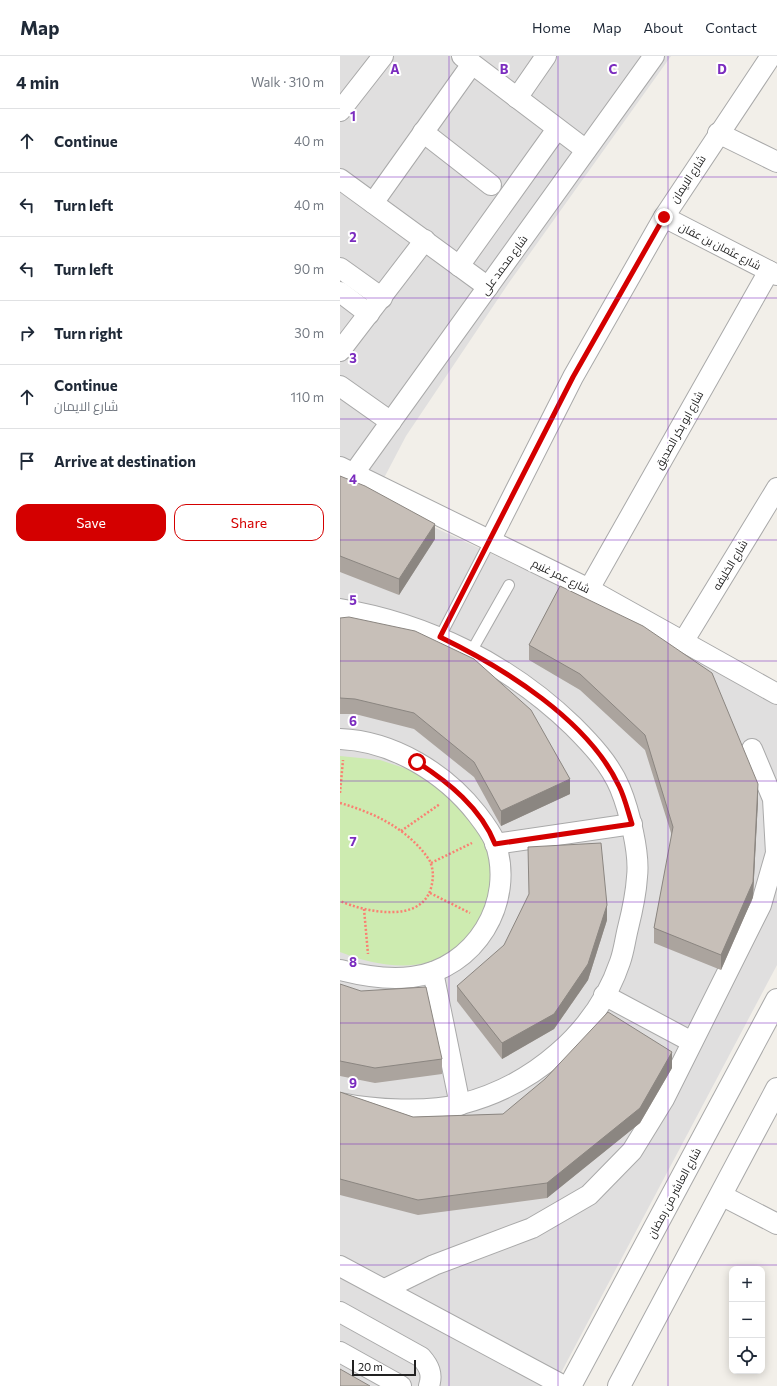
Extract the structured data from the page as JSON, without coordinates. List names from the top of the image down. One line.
{"streets":{"street":["شارع الايمان","شارع عثمان بن عفان","شارع محمد على","شارع ابو بكر الصديق","شارع الخليفه","شارع عمر غنيم","شارع العاشر من رمضان"]},"crossings":[["شارع الايمان","شارع عثمان بن عفان"],["شارع الايمان","شارع عمر غنيم"],["شارع عثمان بن عفان","شارع ابو بكر الصديق"],["شارع محمد على","شارع عمر غنيم"],["شارع ابو بكر الصديق","شارع عمر غنيم"],["شارع الخليفه","شارع عمر غنيم"]],"scale_bar":"20 m","page":{"header":"Map","nav":["Home","Map","About","Contact"],"heading":["4 min","Walk · 310 m"],"list":[["Continue","40 m"],["Turn left","40 m"],["Turn left","90 m"],["Turn right","30 m"],["Continue","شارع الايمان","110 m"],"Arrive at destination"],"buttons":["Save","Share"],"map_buttons":["+","−"],"scale":"20 m"},"grid":{"columns":["A","B","C","D"],"rows":["1","2","3","4","5","6","7","8","9"]}}
